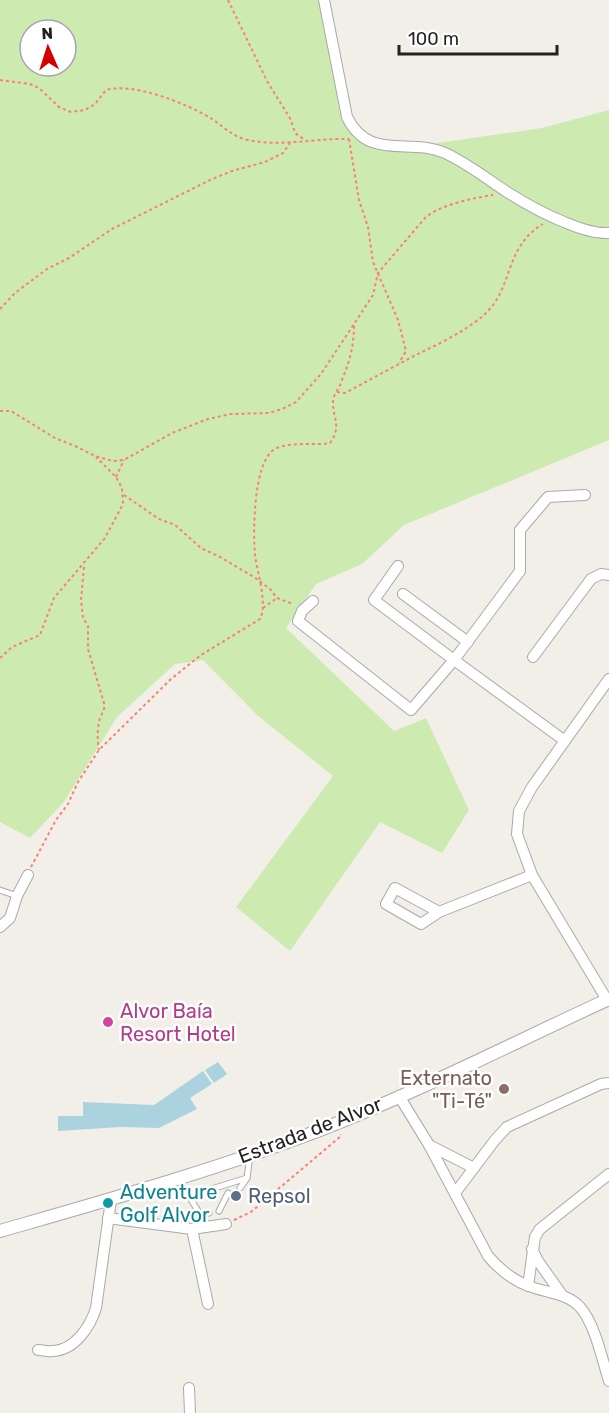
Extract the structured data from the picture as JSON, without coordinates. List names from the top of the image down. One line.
{"streets":{"street":["Estrada de Alvor"]},"places":["Alvor Baía Resort Hotel","Externato \"Ti-Té\"","Repsol","Adventure Golf Alvor"],"scale_bar":"100 m","north":"top"}
